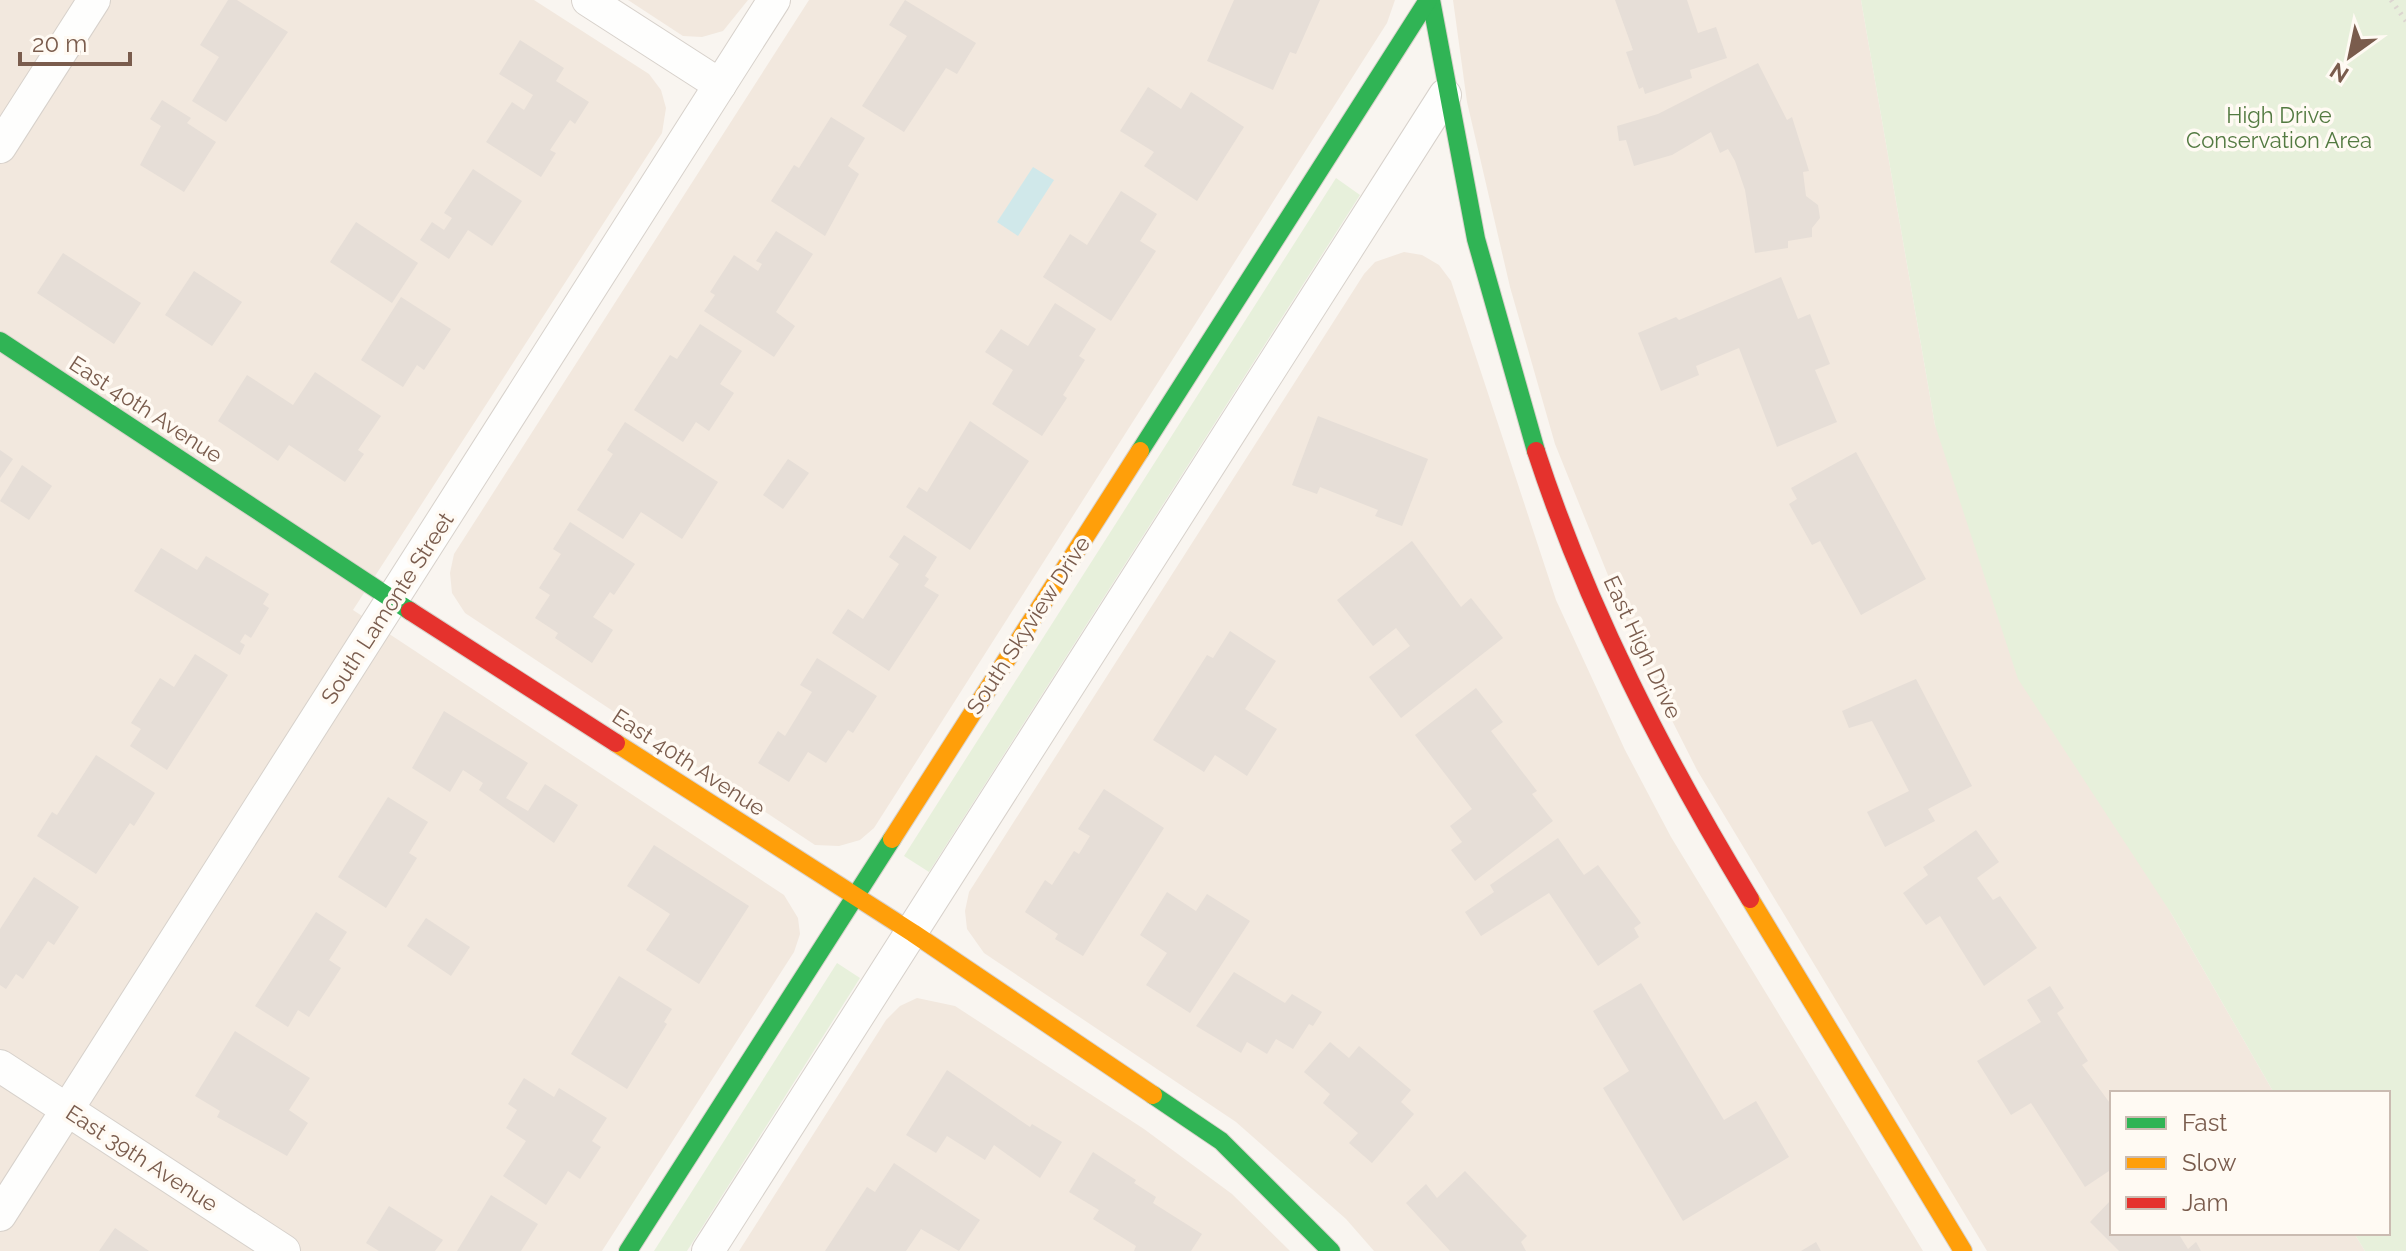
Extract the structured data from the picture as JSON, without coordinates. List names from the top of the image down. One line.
{"streets":{"street":["East 40th Avenue","South Lamonte Street","South Skyview Drive","East High Drive","East 39th Avenue"]},"crossings":[["East 40th Avenue","South Lamonte Street"],["East 40th Avenue","South Skyview Drive"],["South Lamonte Street","East 39th Avenue"],["South Skyview Drive","East High Drive"]],"parks":["High Drive Conservation Area"],"legend":["Fast","Slow","Jam"],"scale_bar":"20 m","north":"bottom left"}
